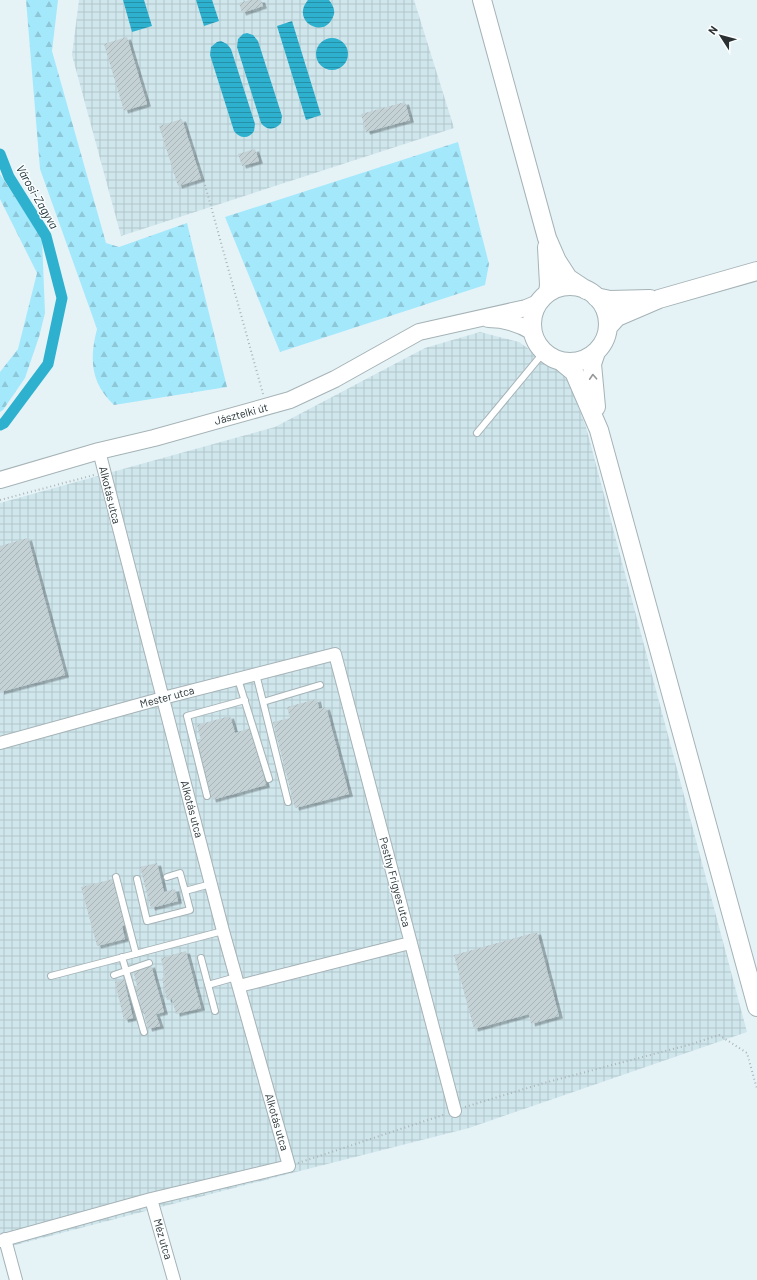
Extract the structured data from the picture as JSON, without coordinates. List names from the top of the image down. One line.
{"streets":{"street":["Jásztelki út","Alkotás utca","Mester utca","Pesthy Frigyes utca","Méz utca"]},"crossings":[["Jásztelki út","Alkotás utca"],["Alkotás utca","Mester utca"],["Mester utca","Pesthy Frigyes utca"]],"water":["Városi-Zagyva"],"north":"top left"}
